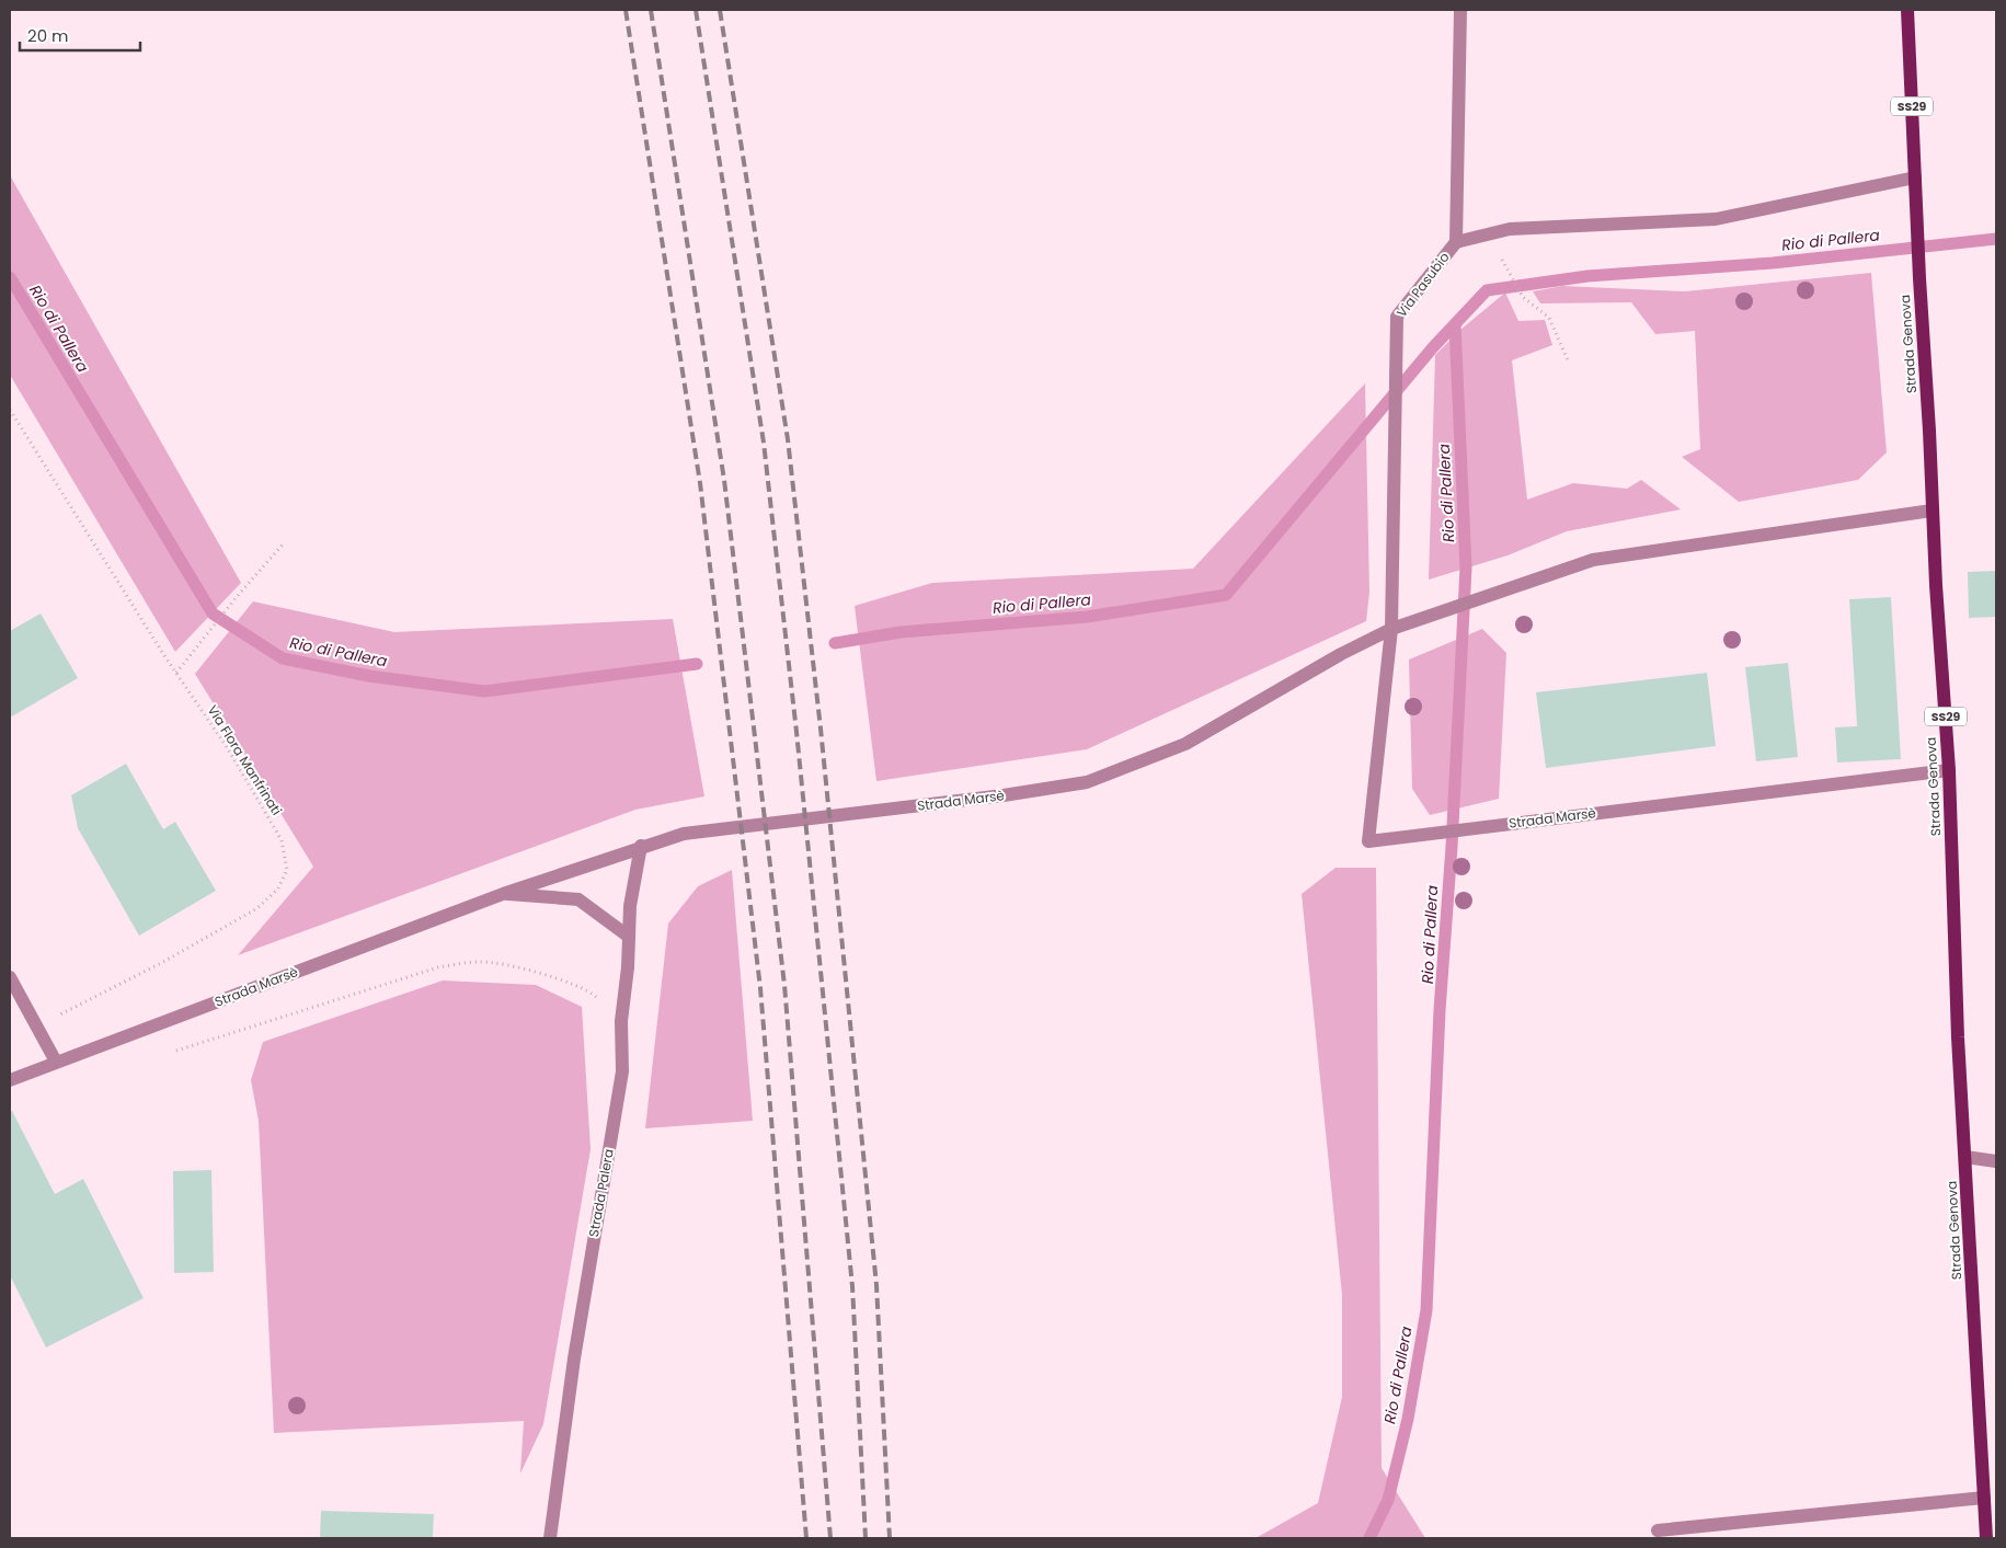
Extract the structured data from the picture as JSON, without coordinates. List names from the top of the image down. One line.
{"streets":{"main road":["SS29","Strada Genova"],"street":["Via Pasubio","Strada Marsè","Strada Palera"],"path":["Via Flora Manfrinati"]},"crossings":[["Via Pasubio","Strada Marsè"],["Strada Genova","Strada Marsè"],["Strada Marsè","Strada Palera"]],"water":["Rio di Pallera"],"scale_bar":"20 m"}
